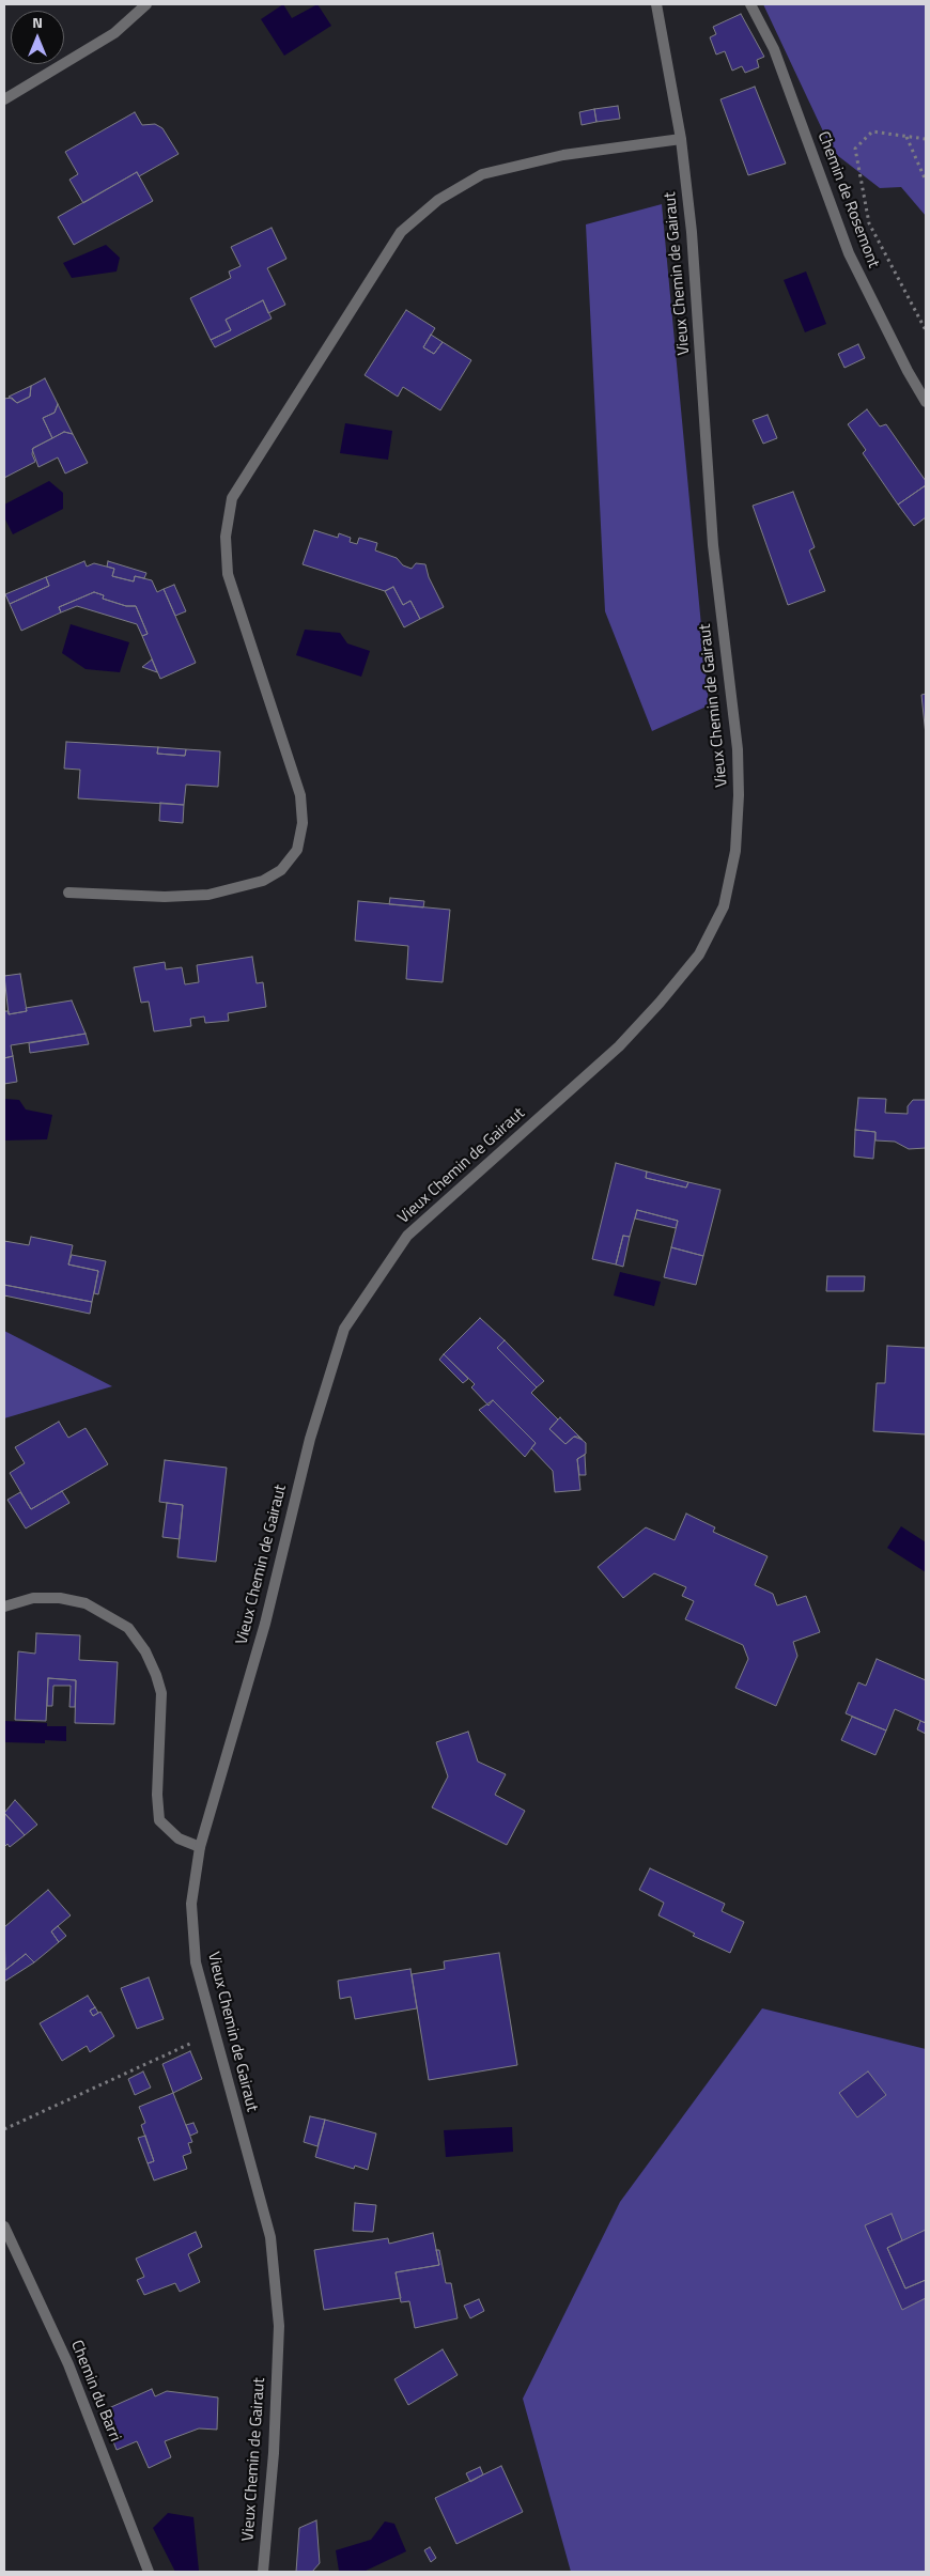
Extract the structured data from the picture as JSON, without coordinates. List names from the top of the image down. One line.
{"streets":{"street":["Chemin de Rosemont","Vieux Chemin de Gairaut","Chemin du Barri"]},"north":"top"}
